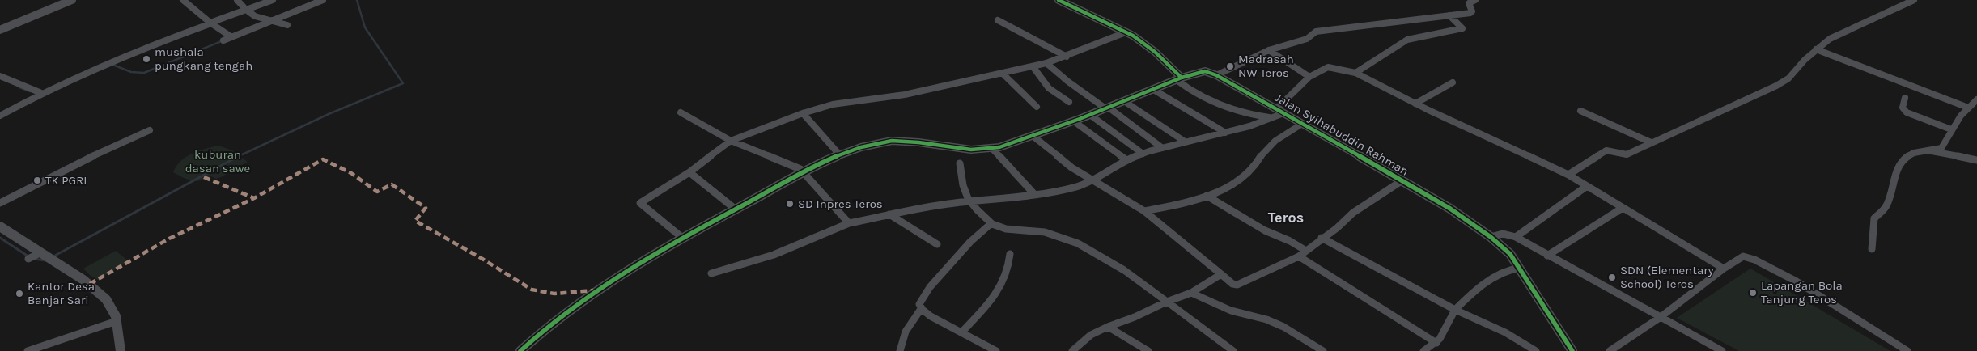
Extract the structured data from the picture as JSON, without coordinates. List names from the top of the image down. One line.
{"streets":{"street":["Jalan Syihabuddin Rahman"]},"districts":["Teros"],"parks":["kuburan dasan sawe"],"places":["mushala pungkang tengah","Madrasah NW Teros","TK PGRI","SD Inpres Teros","SDN (Elementary School) Teros","Lapangan Bola Tanjung Teros","Kantor Desa Banjar Sari"]}
